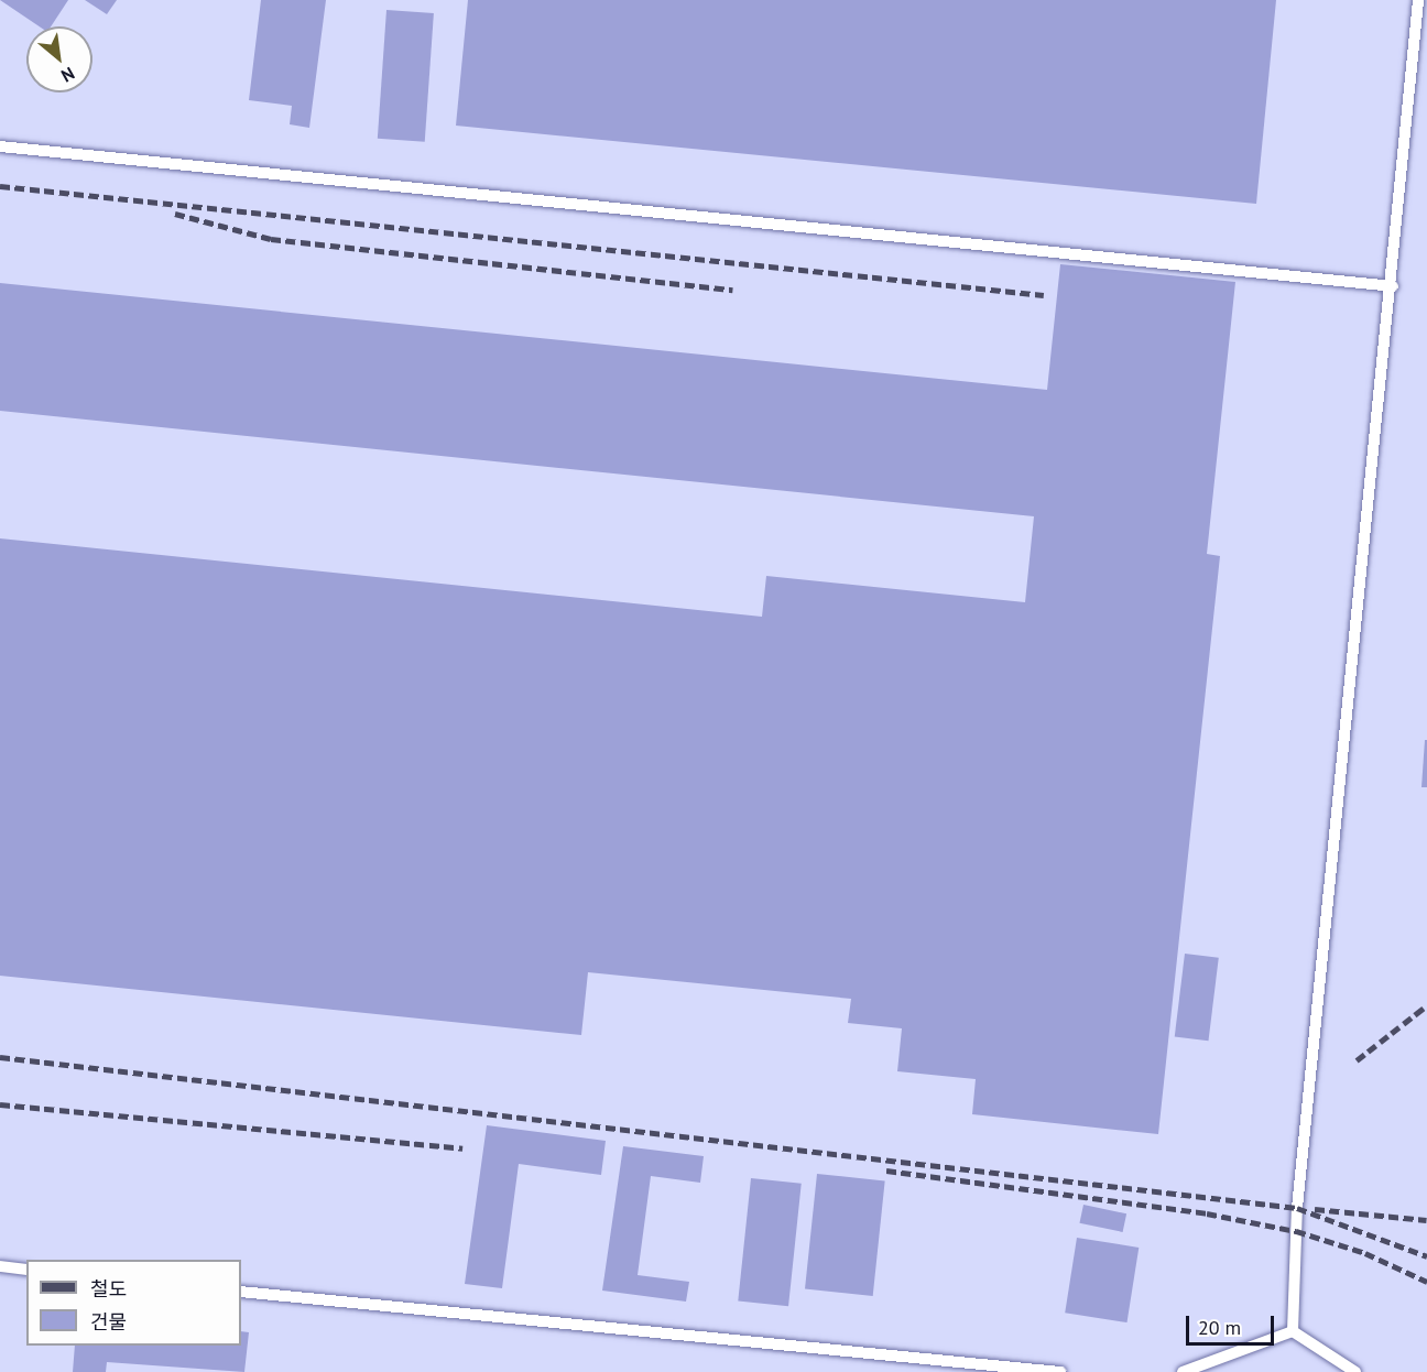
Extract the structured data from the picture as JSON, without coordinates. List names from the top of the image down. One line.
{"legend":["철도","건물"],"scale_bar":"20 m","north":"bottom right"}
